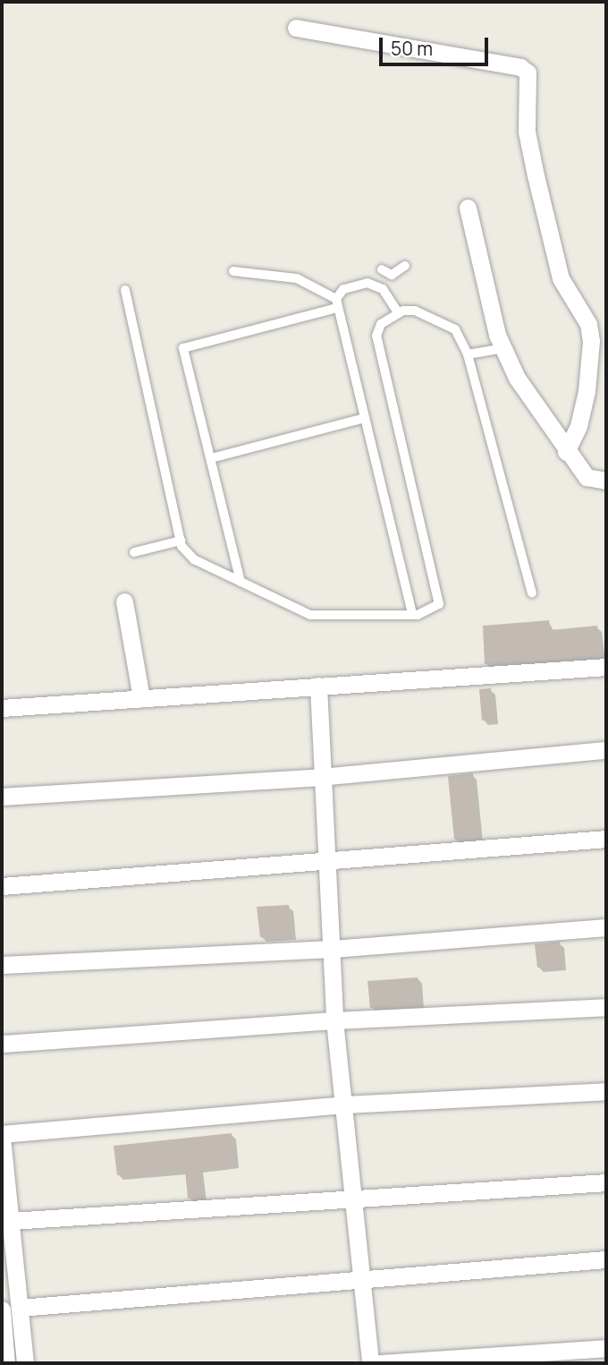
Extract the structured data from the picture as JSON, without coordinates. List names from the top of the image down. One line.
{"scale_bar":"50 m"}
